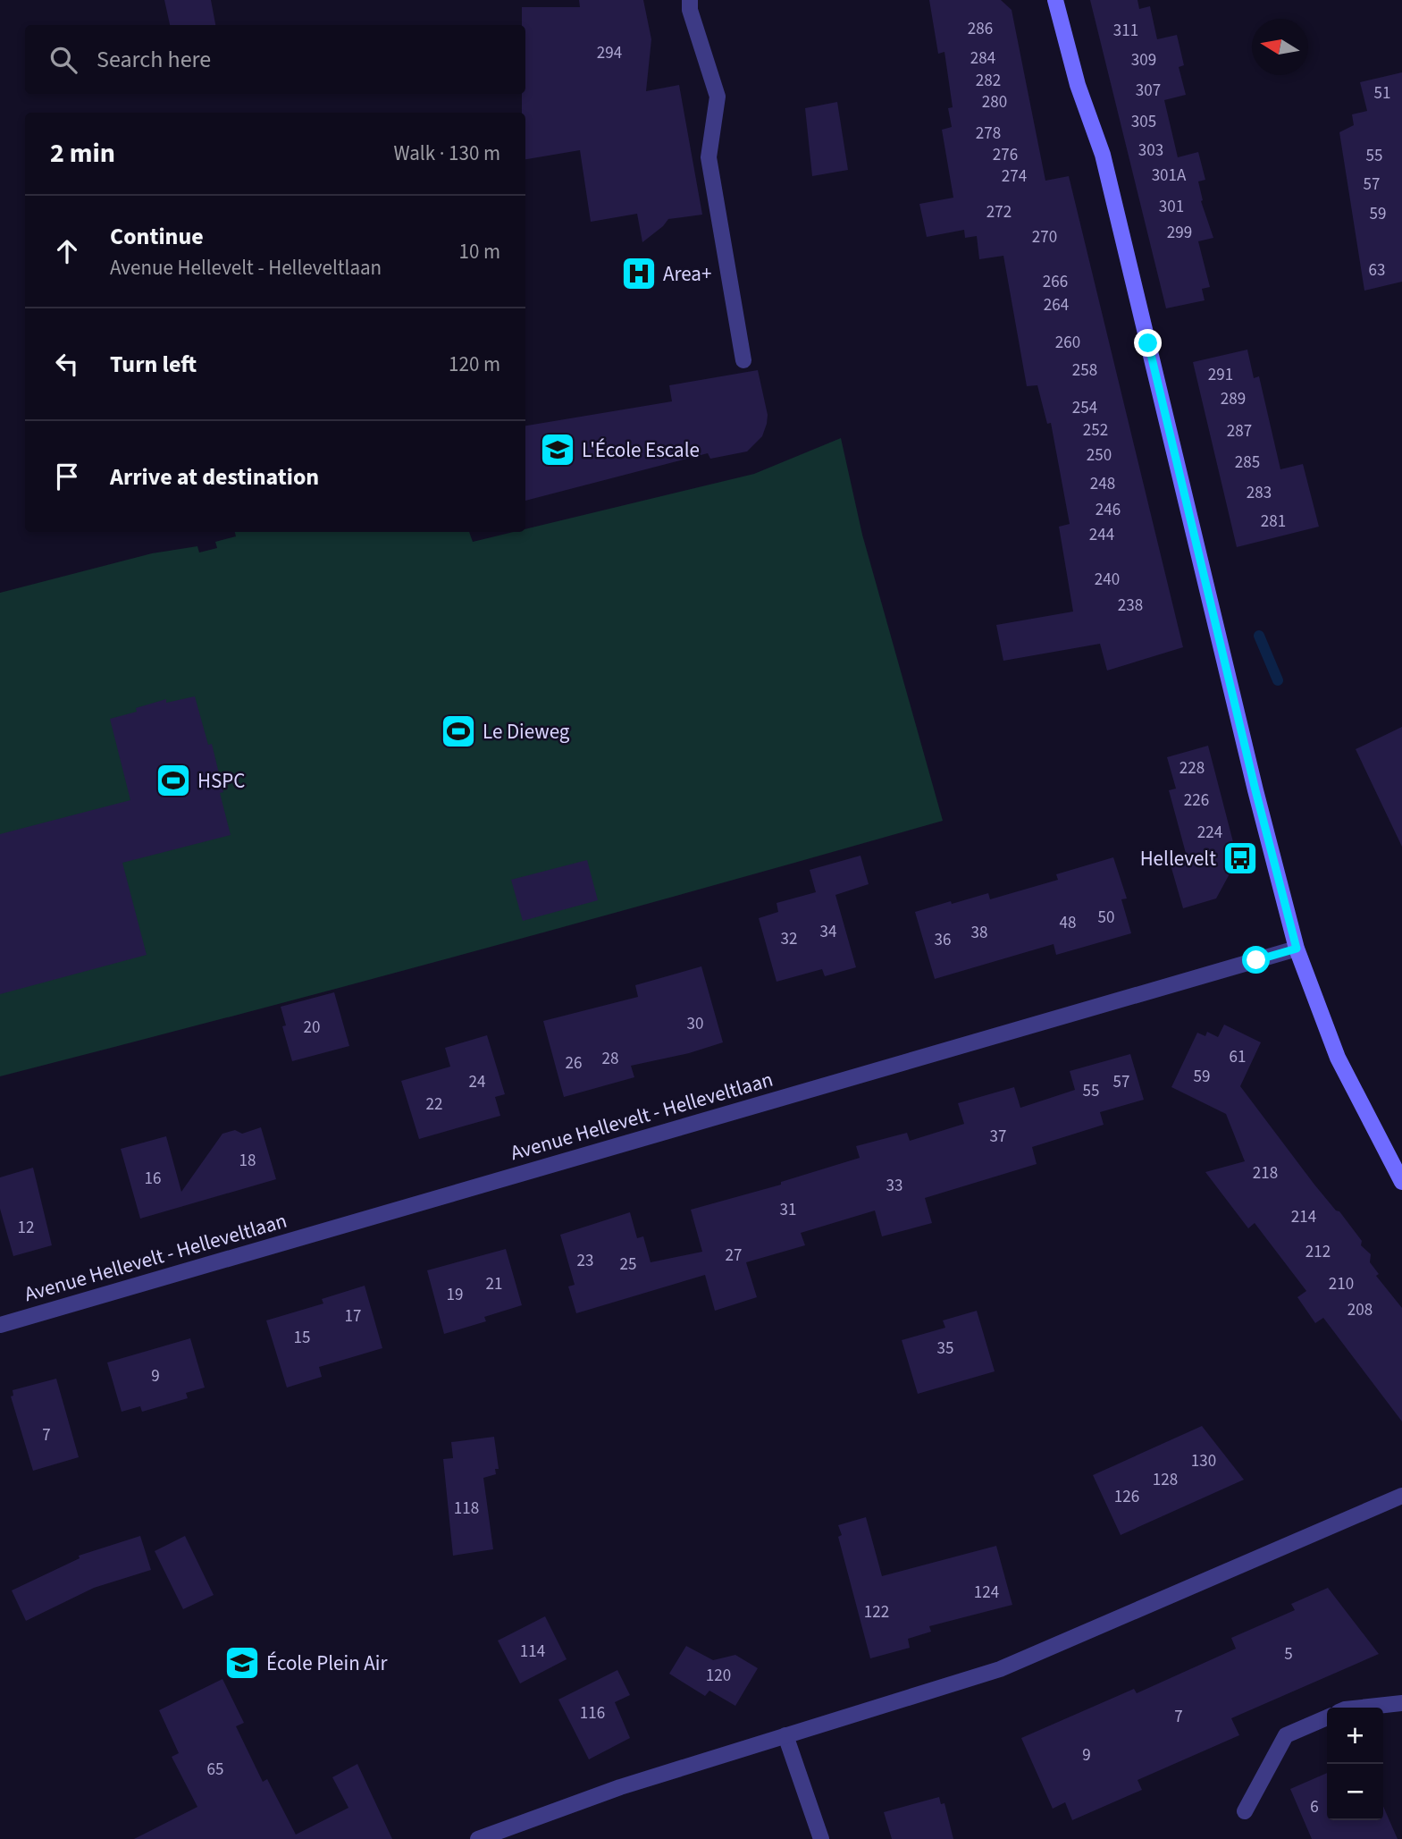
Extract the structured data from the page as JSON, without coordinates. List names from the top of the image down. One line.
{"streets":{"street":["Avenue Hellevelt - Helleveltlaan"]},"places":{"hospital":["Area+"],"school or university":["L'École Escale","École Plein Air"],"sports":["Le Dieweg","HSPC"],"bus stop":["Hellevelt"]},"house_numbers":["286","311","294","284","309","282","307","51","280","305","278","303","276","55","301A","274","57","301","272","59","299","270","63","266","264","260","258","291","289","254","252","287","250","285","248","283","246","281","244","240","238","228","226","224","50","48","34","38","32","36","30","20","61","28","26","59","24","57","55","22","37","18","218","16","33","31","214","12","212","27","23","25","21","210","19","208","17","15","35","9","7","130","128","126","118","124","122","114","5","120","116","7","9","65","6"],"north":"left","page":{"search":"Search here","heading":["2 min","Walk · 130 m"],"list":[["Continue","Avenue Hellevelt - Helleveltlaan","10 m"],["Turn left","120 m"],"Arrive at destination"],"map_buttons":["+","−"]}}
